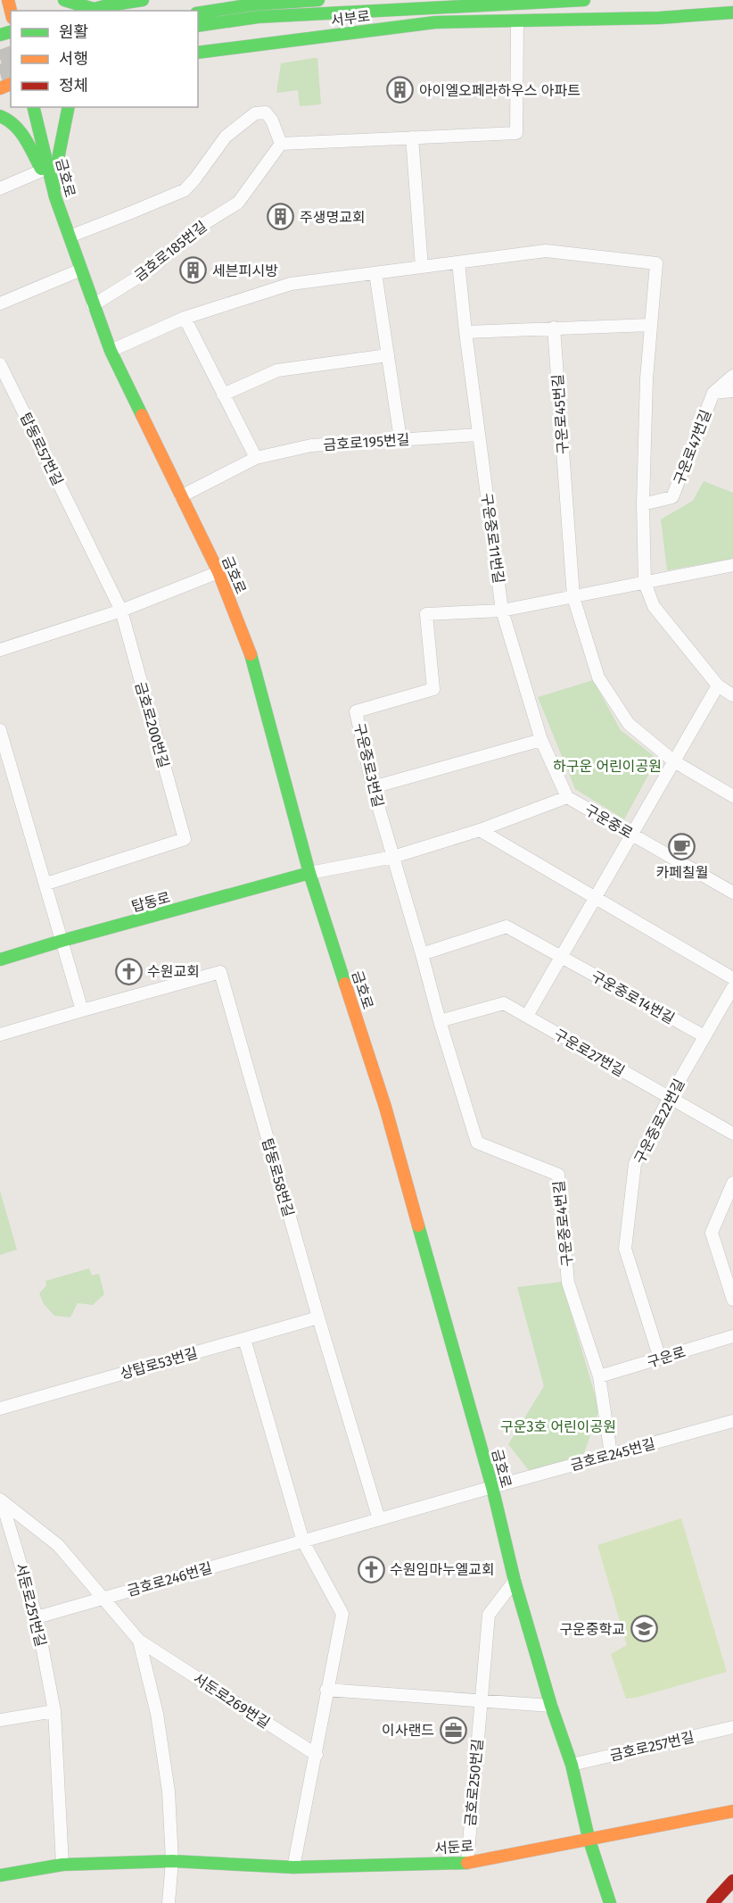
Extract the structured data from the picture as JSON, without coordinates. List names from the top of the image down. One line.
{"streets":{"street":["서부로","금호로","금호로185번길","구운로45번길","금호로195번길","구운로47번길","탑동로57번길","구운중로11번길","금호로200번길","구운중로3번길","구운중로","탑동로","구운중로14번길","구운로27번길","구운중로22번길","탑동로58번길","구운중로4번길","구운로","상탑로53번길","금호로245번길","금호로246번길","서둔로251번길","서둔로269번길","금호로257번길","금호로250번길","서둔로"]},"crossings":[["금호로","금호로185번길"],["금호로","금호로195번길"],["금호로","탑동로"],["금호로","금호로245번길"],["금호로","금호로246번길"],["금호로","금호로257번길"],["금호로","금호로250번길"],["금호로","서둔로"],["금호로195번길","구운중로11번길"],["탑동로57번길","금호로200번길"],["구운중로11번길","구운중로3번길"],["구운중로11번길","구운중로"],["구운중로3번길","구운중로4번길"],["구운중로14번길","구운중로22번길"],["구운로27번길","구운중로22번길"],["구운로27번길","구운중로4번길"],["구운중로22번길","구운로"],["탑동로58번길","상탑로53번길"],["탑동로58번길","금호로246번길"],["구운중로4번길","구운로"],["구운중로4번길","금호로245번길"],["금호로245번길","금호로246번길"],["금호로246번길","서둔로251번길"],["금호로246번길","서둔로269번길"],["서둔로251번길","서둔로269번길"],["서둔로251번길","서둔로"],["금호로250번길","서둔로"]],"parks":["하구운 어린이공원","구운3호 어린이공원"],"places":{"building":["아이엘오페라하우스 아파트","주생명교회","세븐피시방"],"cafe":["카페칠월"],"church":["수원교회","수원임마누엘교회"],"school or university":["구운중학교"],"office":["이사랜드"]},"legend":["원활","서행","정체"]}
